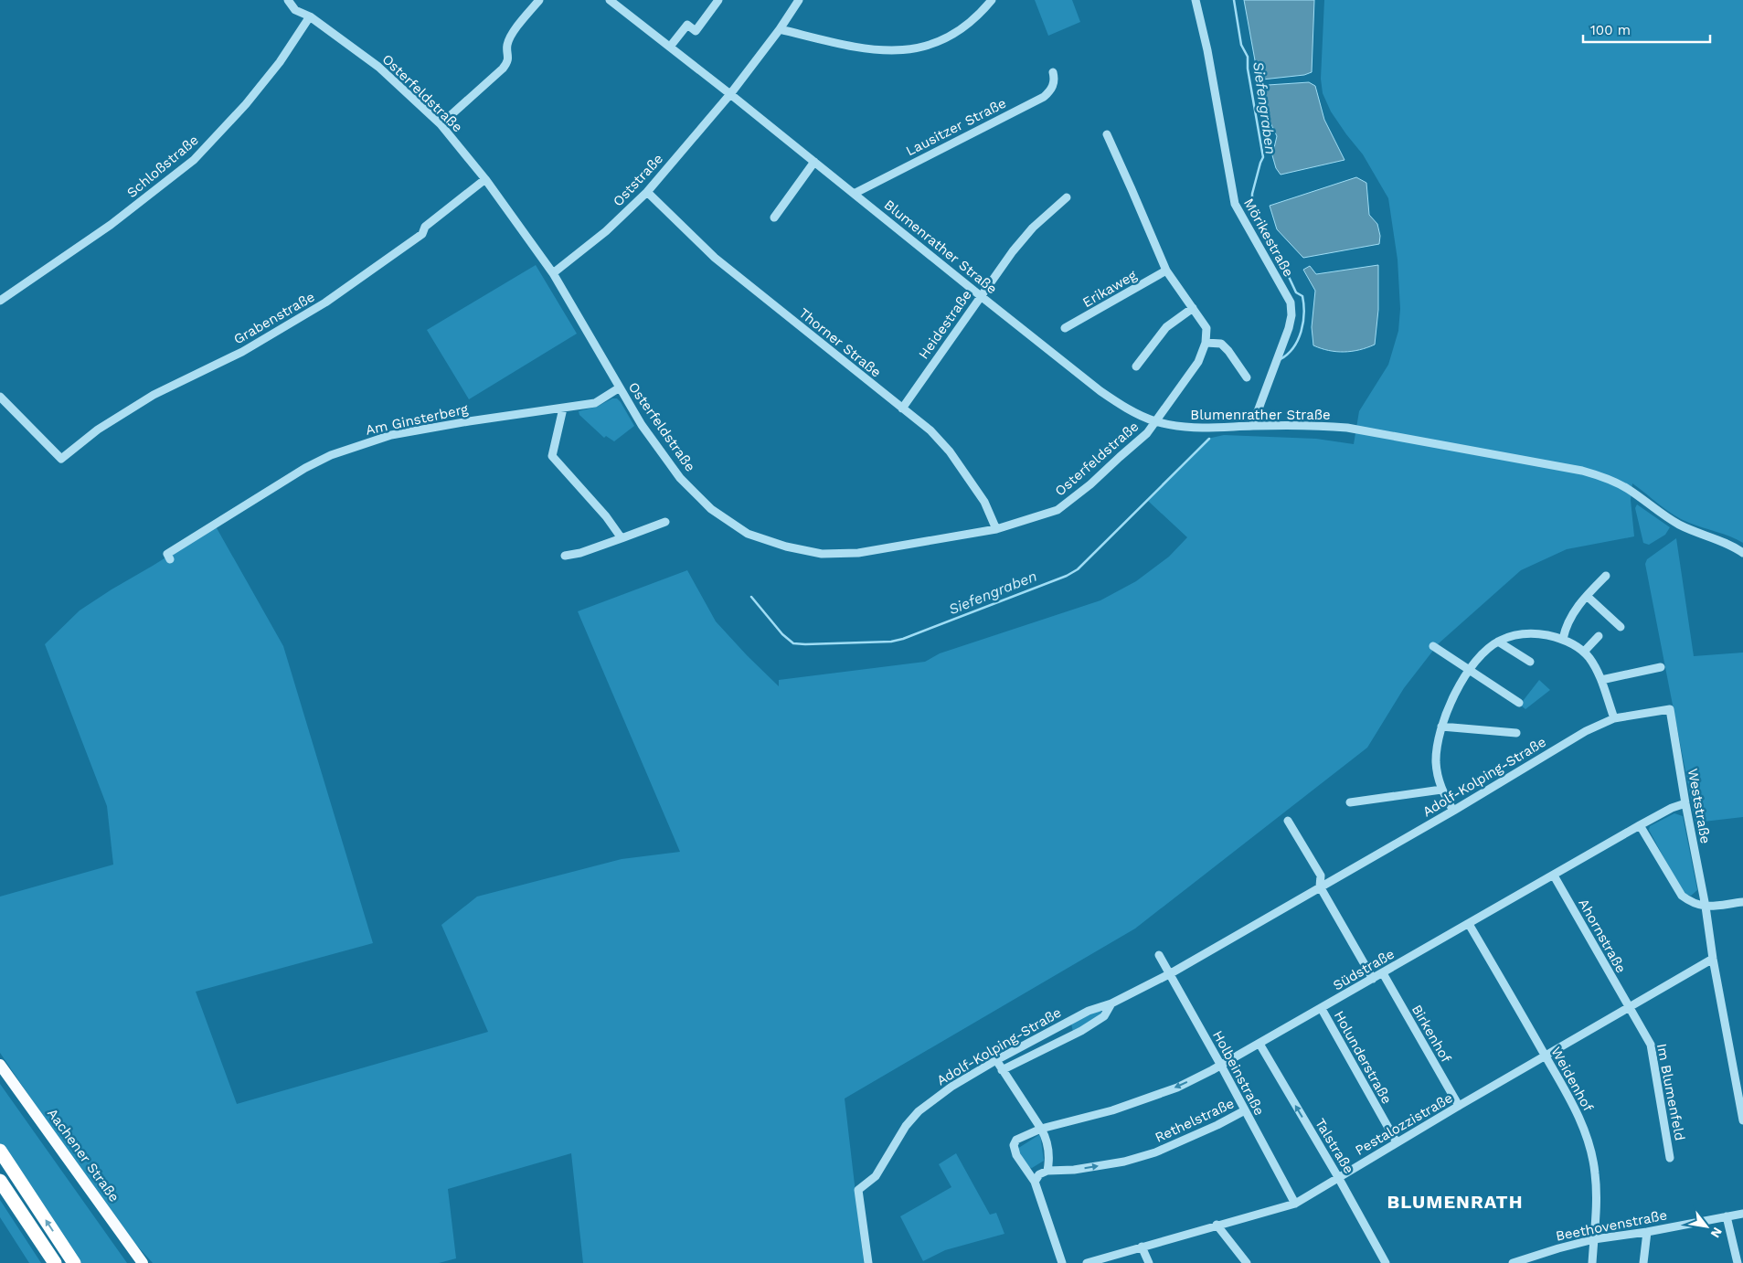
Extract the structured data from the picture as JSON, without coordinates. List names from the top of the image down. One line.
{"streets":{"main road":["Aachener Straße"],"street":["Osterfeldstraße","Lausitzer Straße","Schloßstraße","Oststraße","Mörikestraße","Blumenrather Straße","Erikaweg","Grabenstraße","Heidestraße","Thorner Straße","Am Ginsterberg","Adolf-Kolping-Straße","Weststraße","Ahornstraße","Südstraße","Birkenhof","Holunderstraße","Holbeinstraße","Weidenhof","Im Blumenfeld","Rethelstraße","Pestalozzistraße","Talstraße","Beethovenstraße"]},"crossings":[["Osterfeldstraße","Schloßstraße"],["Osterfeldstraße","Oststraße"],["Osterfeldstraße","Blumenrather Straße"],["Osterfeldstraße","Grabenstraße"],["Osterfeldstraße","Thorner Straße"],["Osterfeldstraße","Am Ginsterberg"],["Lausitzer Straße","Blumenrather Straße"],["Oststraße","Blumenrather Straße"],["Oststraße","Thorner Straße"],["Mörikestraße","Blumenrather Straße"],["Blumenrather Straße","Heidestraße"],["Heidestraße","Thorner Straße"],["Adolf-Kolping-Straße","Weststraße"],["Adolf-Kolping-Straße","Holbeinstraße"],["Weststraße","Südstraße"],["Weststraße","Pestalozzistraße"],["Ahornstraße","Südstraße"],["Ahornstraße","Im Blumenfeld"],["Ahornstraße","Pestalozzistraße"],["Südstraße","Birkenhof"],["Südstraße","Holunderstraße"],["Südstraße","Holbeinstraße"],["Südstraße","Weidenhof"],["Südstraße","Talstraße"],["Birkenhof","Pestalozzistraße"],["Holunderstraße","Pestalozzistraße"],["Holbeinstraße","Rethelstraße"],["Holbeinstraße","Pestalozzistraße"],["Weidenhof","Pestalozzistraße"],["Weidenhof","Beethovenstraße"],["Im Blumenfeld","Pestalozzistraße"],["Pestalozzistraße","Talstraße"]],"one_way":["Rethelstraße","Talstraße"],"districts":["BLUMENRATH"],"water":["Siefengraben"],"scale_bar":"100 m","north":"bottom right"}
